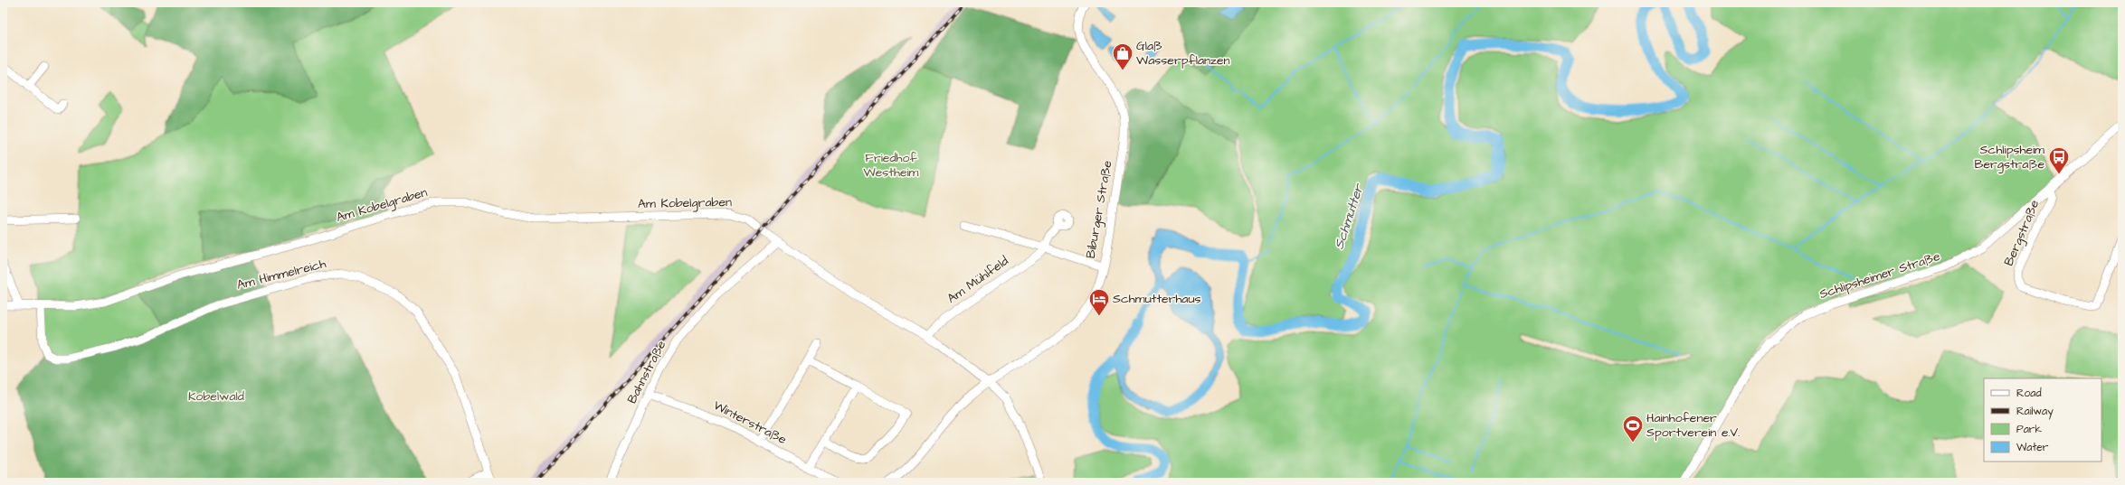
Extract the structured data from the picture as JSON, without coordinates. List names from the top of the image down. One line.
{"streets":{"street":["Am Kobelgraben","Biburger Straße","Bergstraße","Am Himmelreich","Schlipsheimer Straße","Am Mühlfeld","Bahnstraße","Winterstraße"]},"crossings":[["Am Kobelgraben","Am Himmelreich"],["Bergstraße","Schlipsheimer Straße"],["Bahnstraße","Winterstraße"]],"water":["Schmutter"],"parks":["Friedhof Westheim","Kobelwald"],"places":{"shop":["Glaß Wasserpflanzen"],"bus stop":["Schlipsheim Bergstraße"],"hotel":["Schmutterhaus"],"sports":["Hainhofener Sportverein e.V."]},"legend":["Road","Railway","Park","Water"]}
